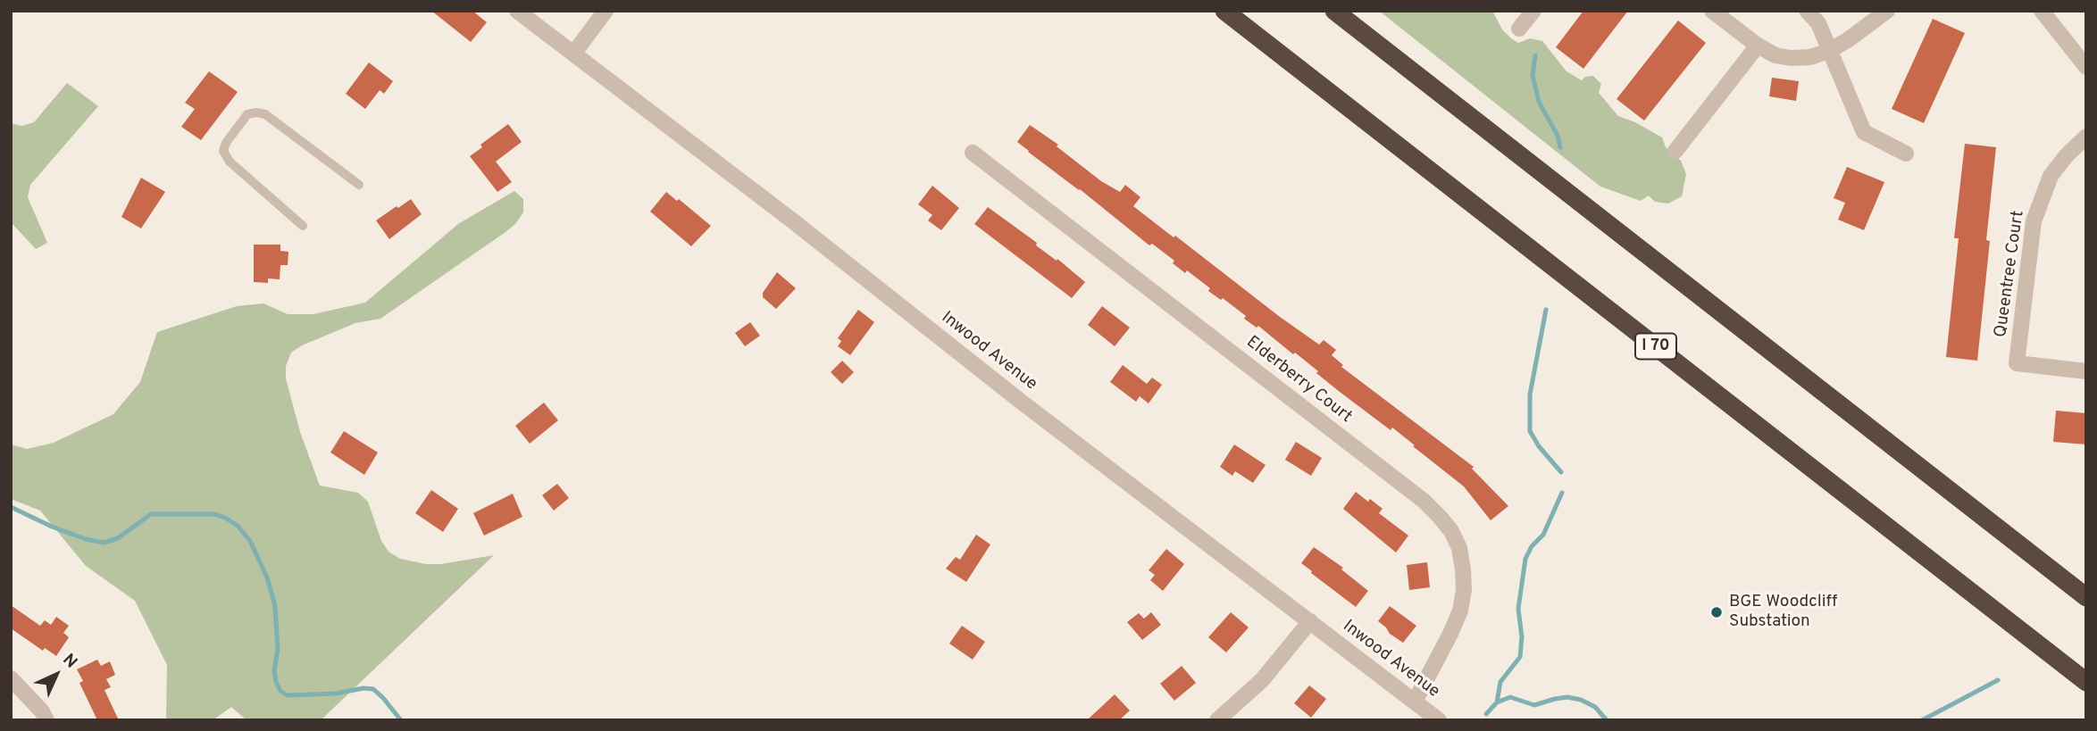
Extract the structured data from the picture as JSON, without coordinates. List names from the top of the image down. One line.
{"streets":{"highway":["I 70"],"street":["Queentree Court","Inwood Avenue","Elderberry Court"]},"crossings":[["Inwood Avenue","Elderberry Court"]],"places":["BGE Woodcliff Substation"],"north":"top right"}
